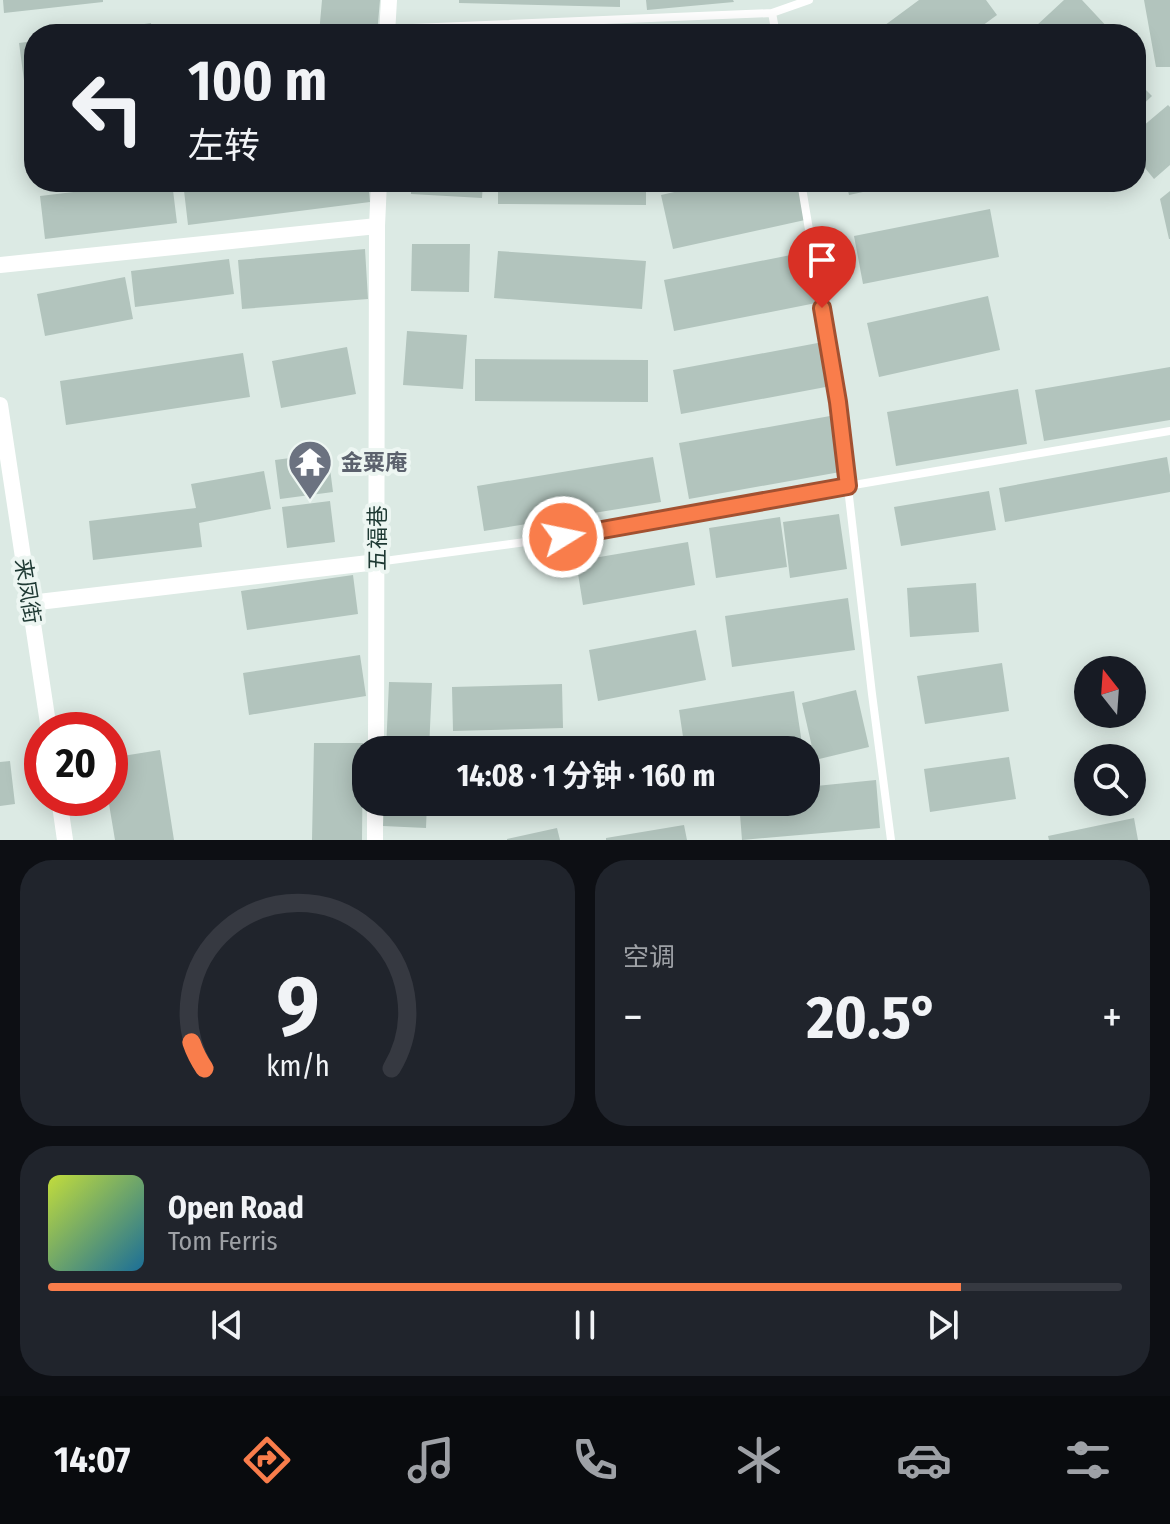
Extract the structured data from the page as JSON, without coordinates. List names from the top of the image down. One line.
{"streets":{"street":["五福巷","来凤街"]},"places":{"temple":["金粟庵"]},"north":"top","page":{"turn":["100 m","左转"],"limit":"20","trip":"14:08 · 1 分钟 · 160 m","tile":"空调","heat":["−","20.5°","+"],"song":["Open Road","Tom Ferris"],"tabs":"14:07","gauge":["9","km/h"]}}
